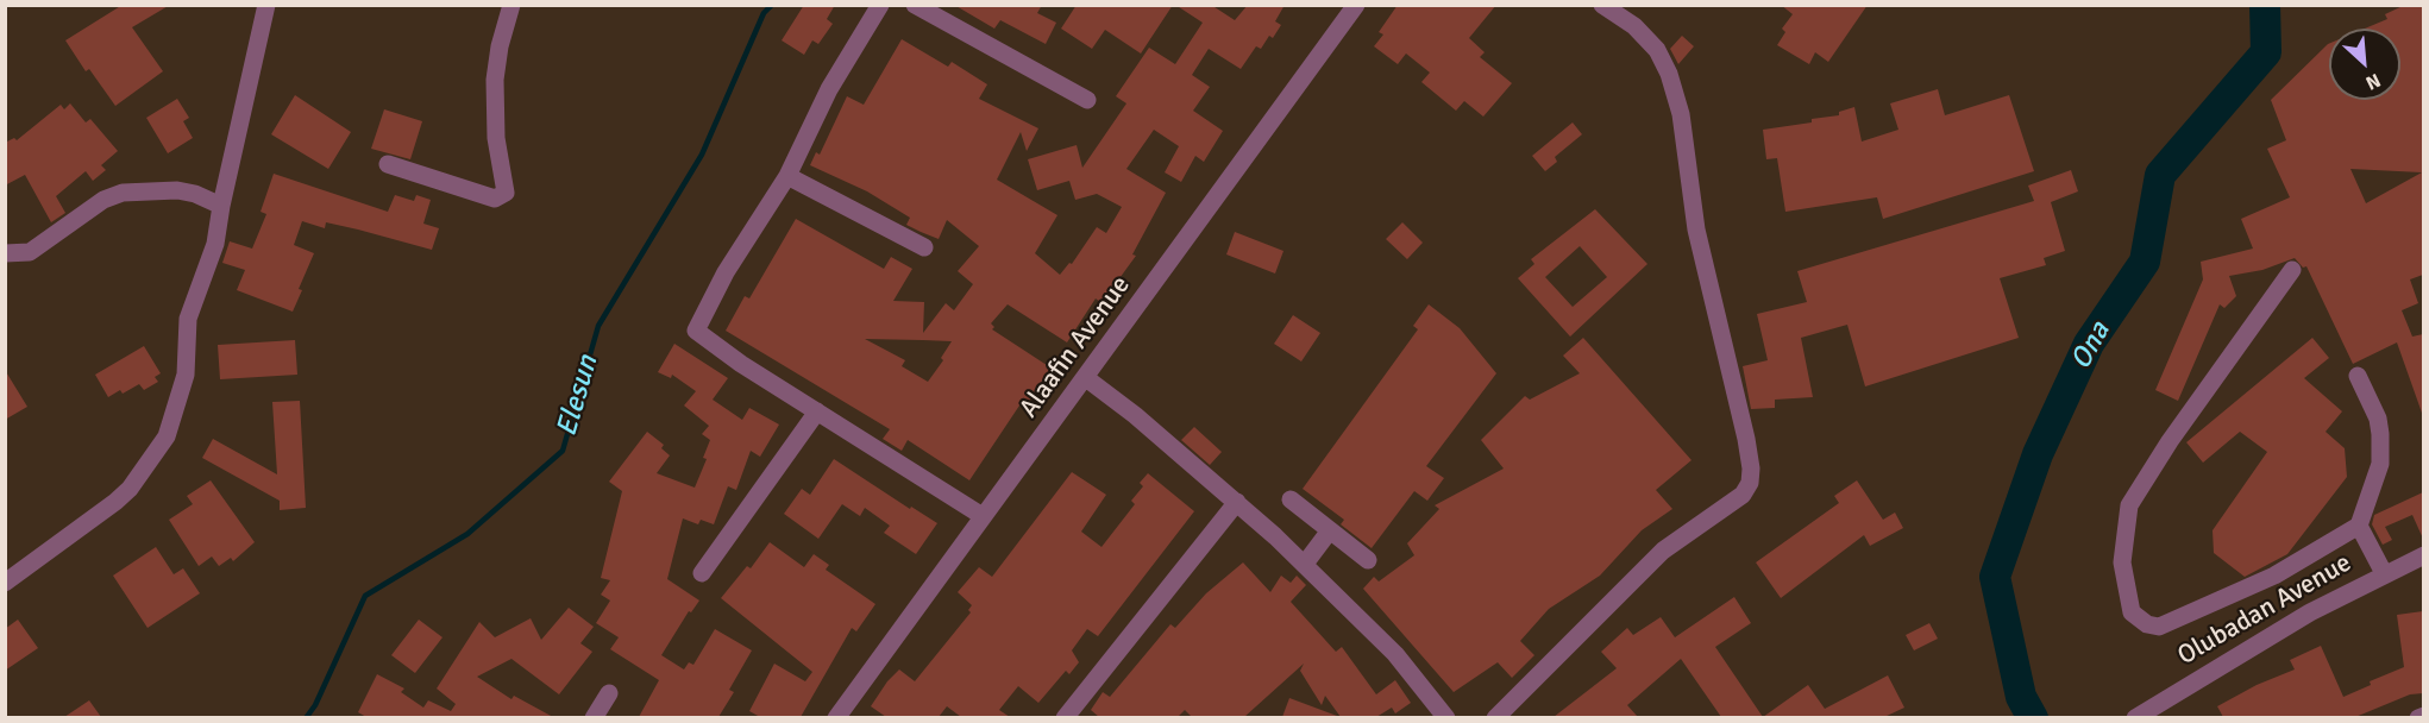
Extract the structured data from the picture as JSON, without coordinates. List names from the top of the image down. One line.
{"streets":{"street":["Alaafin Avenue","Olubadan Avenue"]},"water":["Ona","Elesun"],"north":"bottom right"}
